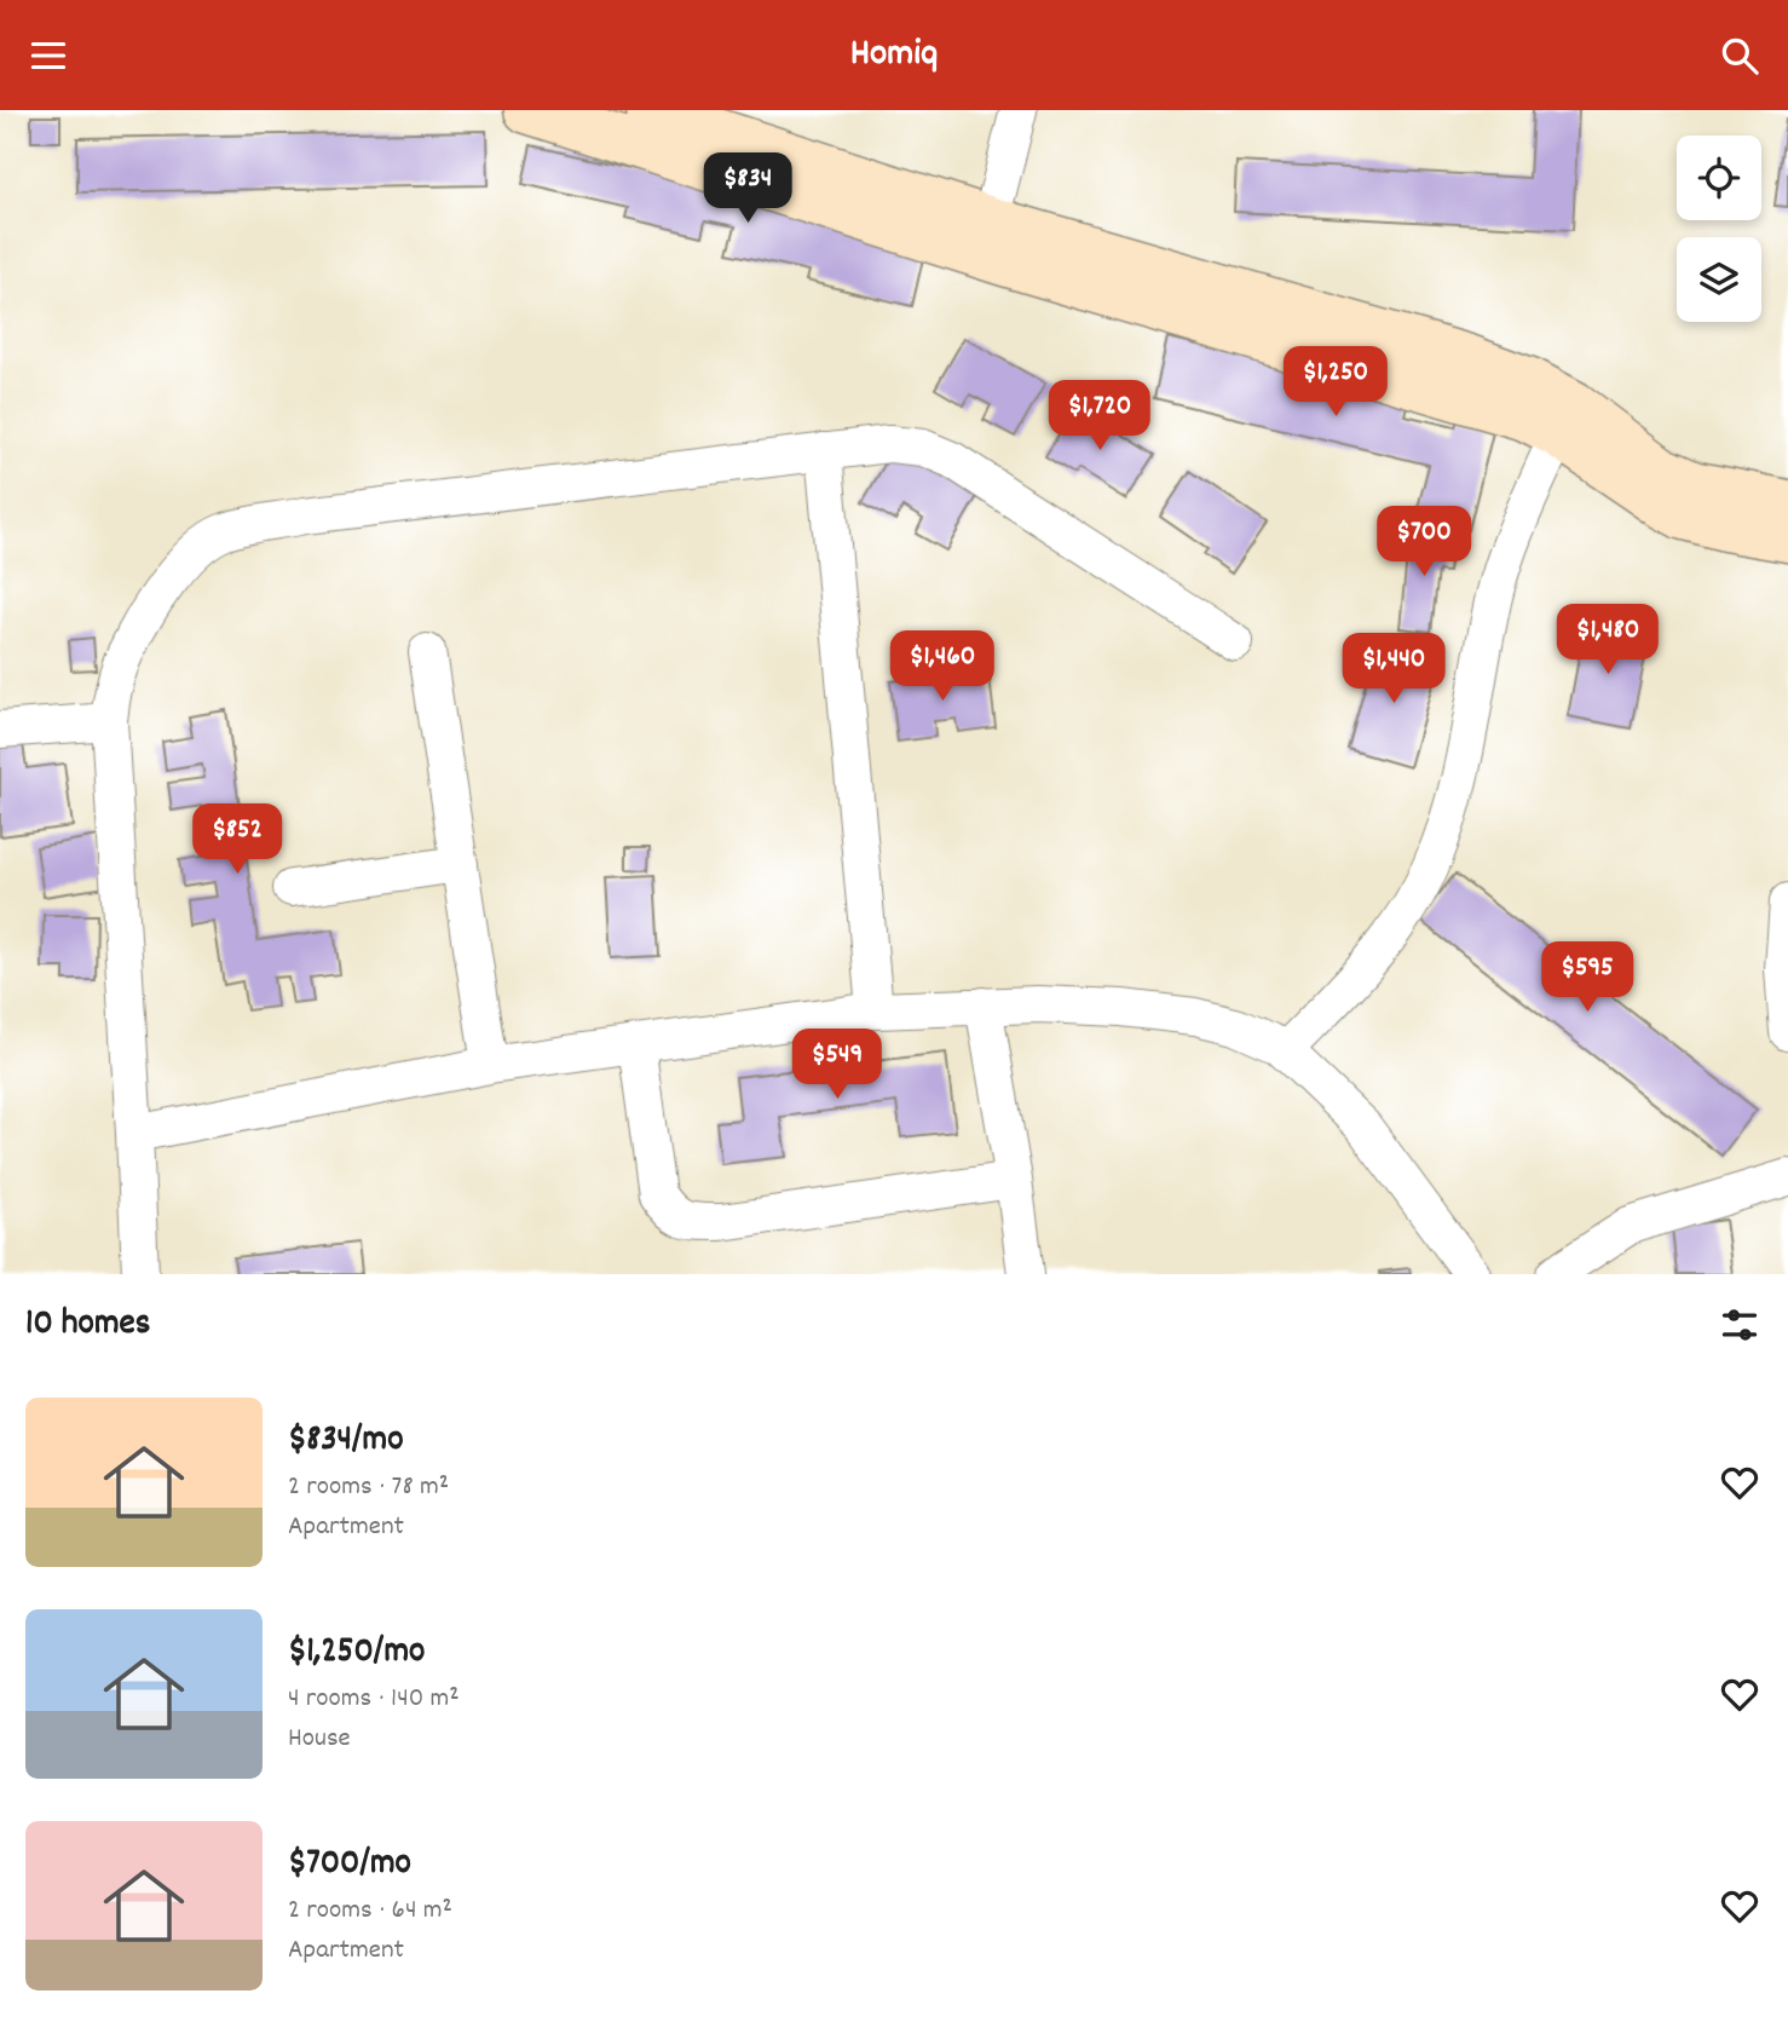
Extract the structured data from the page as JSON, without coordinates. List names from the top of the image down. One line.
{"page":{"header":"Homiq","price":["$834","$1,250","$1,720","$700","$1,480","$1,460","$1,440","$852","$595","$549"],"heading":"10 homes","list":[{"name":"$834/mo","note":"2 rooms · 78 m² · Apartment"},{"name":"$1,250/mo","note":"4 rooms · 140 m² · House"},{"name":"$700/mo","note":"2 rooms · 64 m² · Apartment"}]}}
